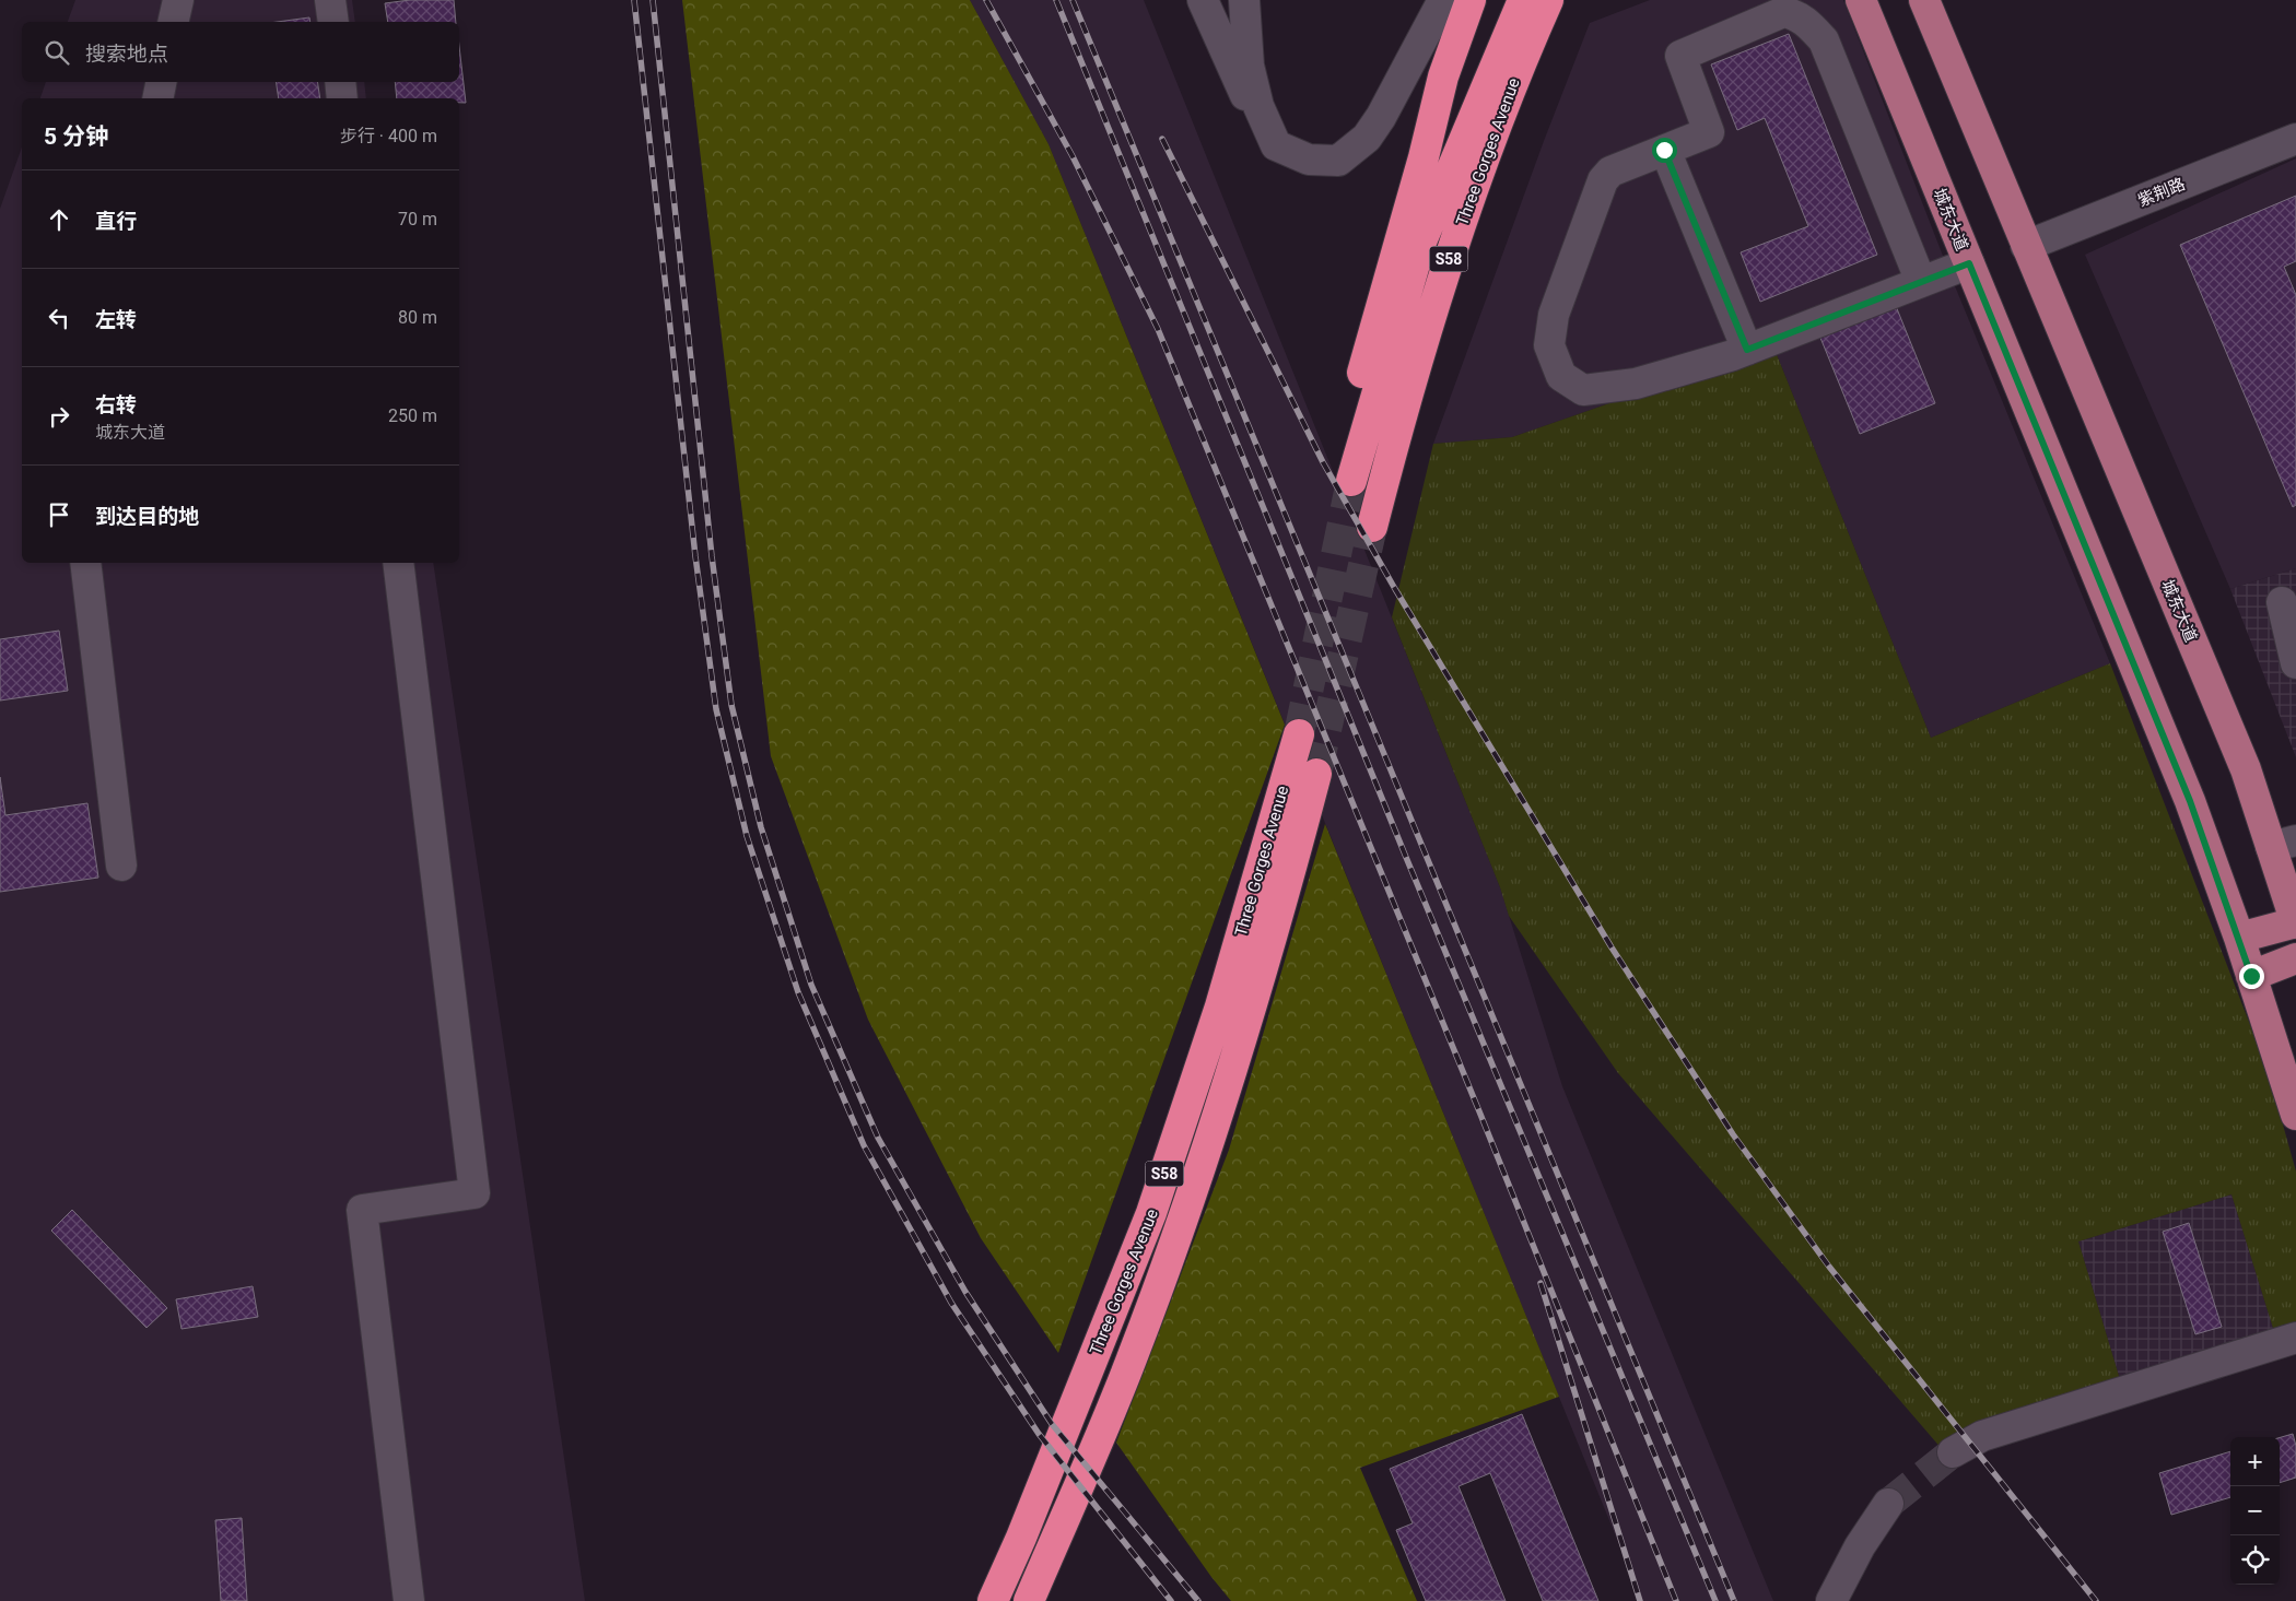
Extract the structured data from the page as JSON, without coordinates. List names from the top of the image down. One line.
{"streets":{"highway":["Three Gorges Avenue","S58"],"main road":["城东大道"],"street":["紫荆路"]},"crossings":[["紫荆路","城东大道"]],"page":{"search":"搜索地点","heading":["5 分钟","步行 · 400 m"],"list":[["直行","70 m"],["左转","80 m"],["右转","城东大道","250 m"],"到达目的地"],"map_buttons":["+","−"]}}
